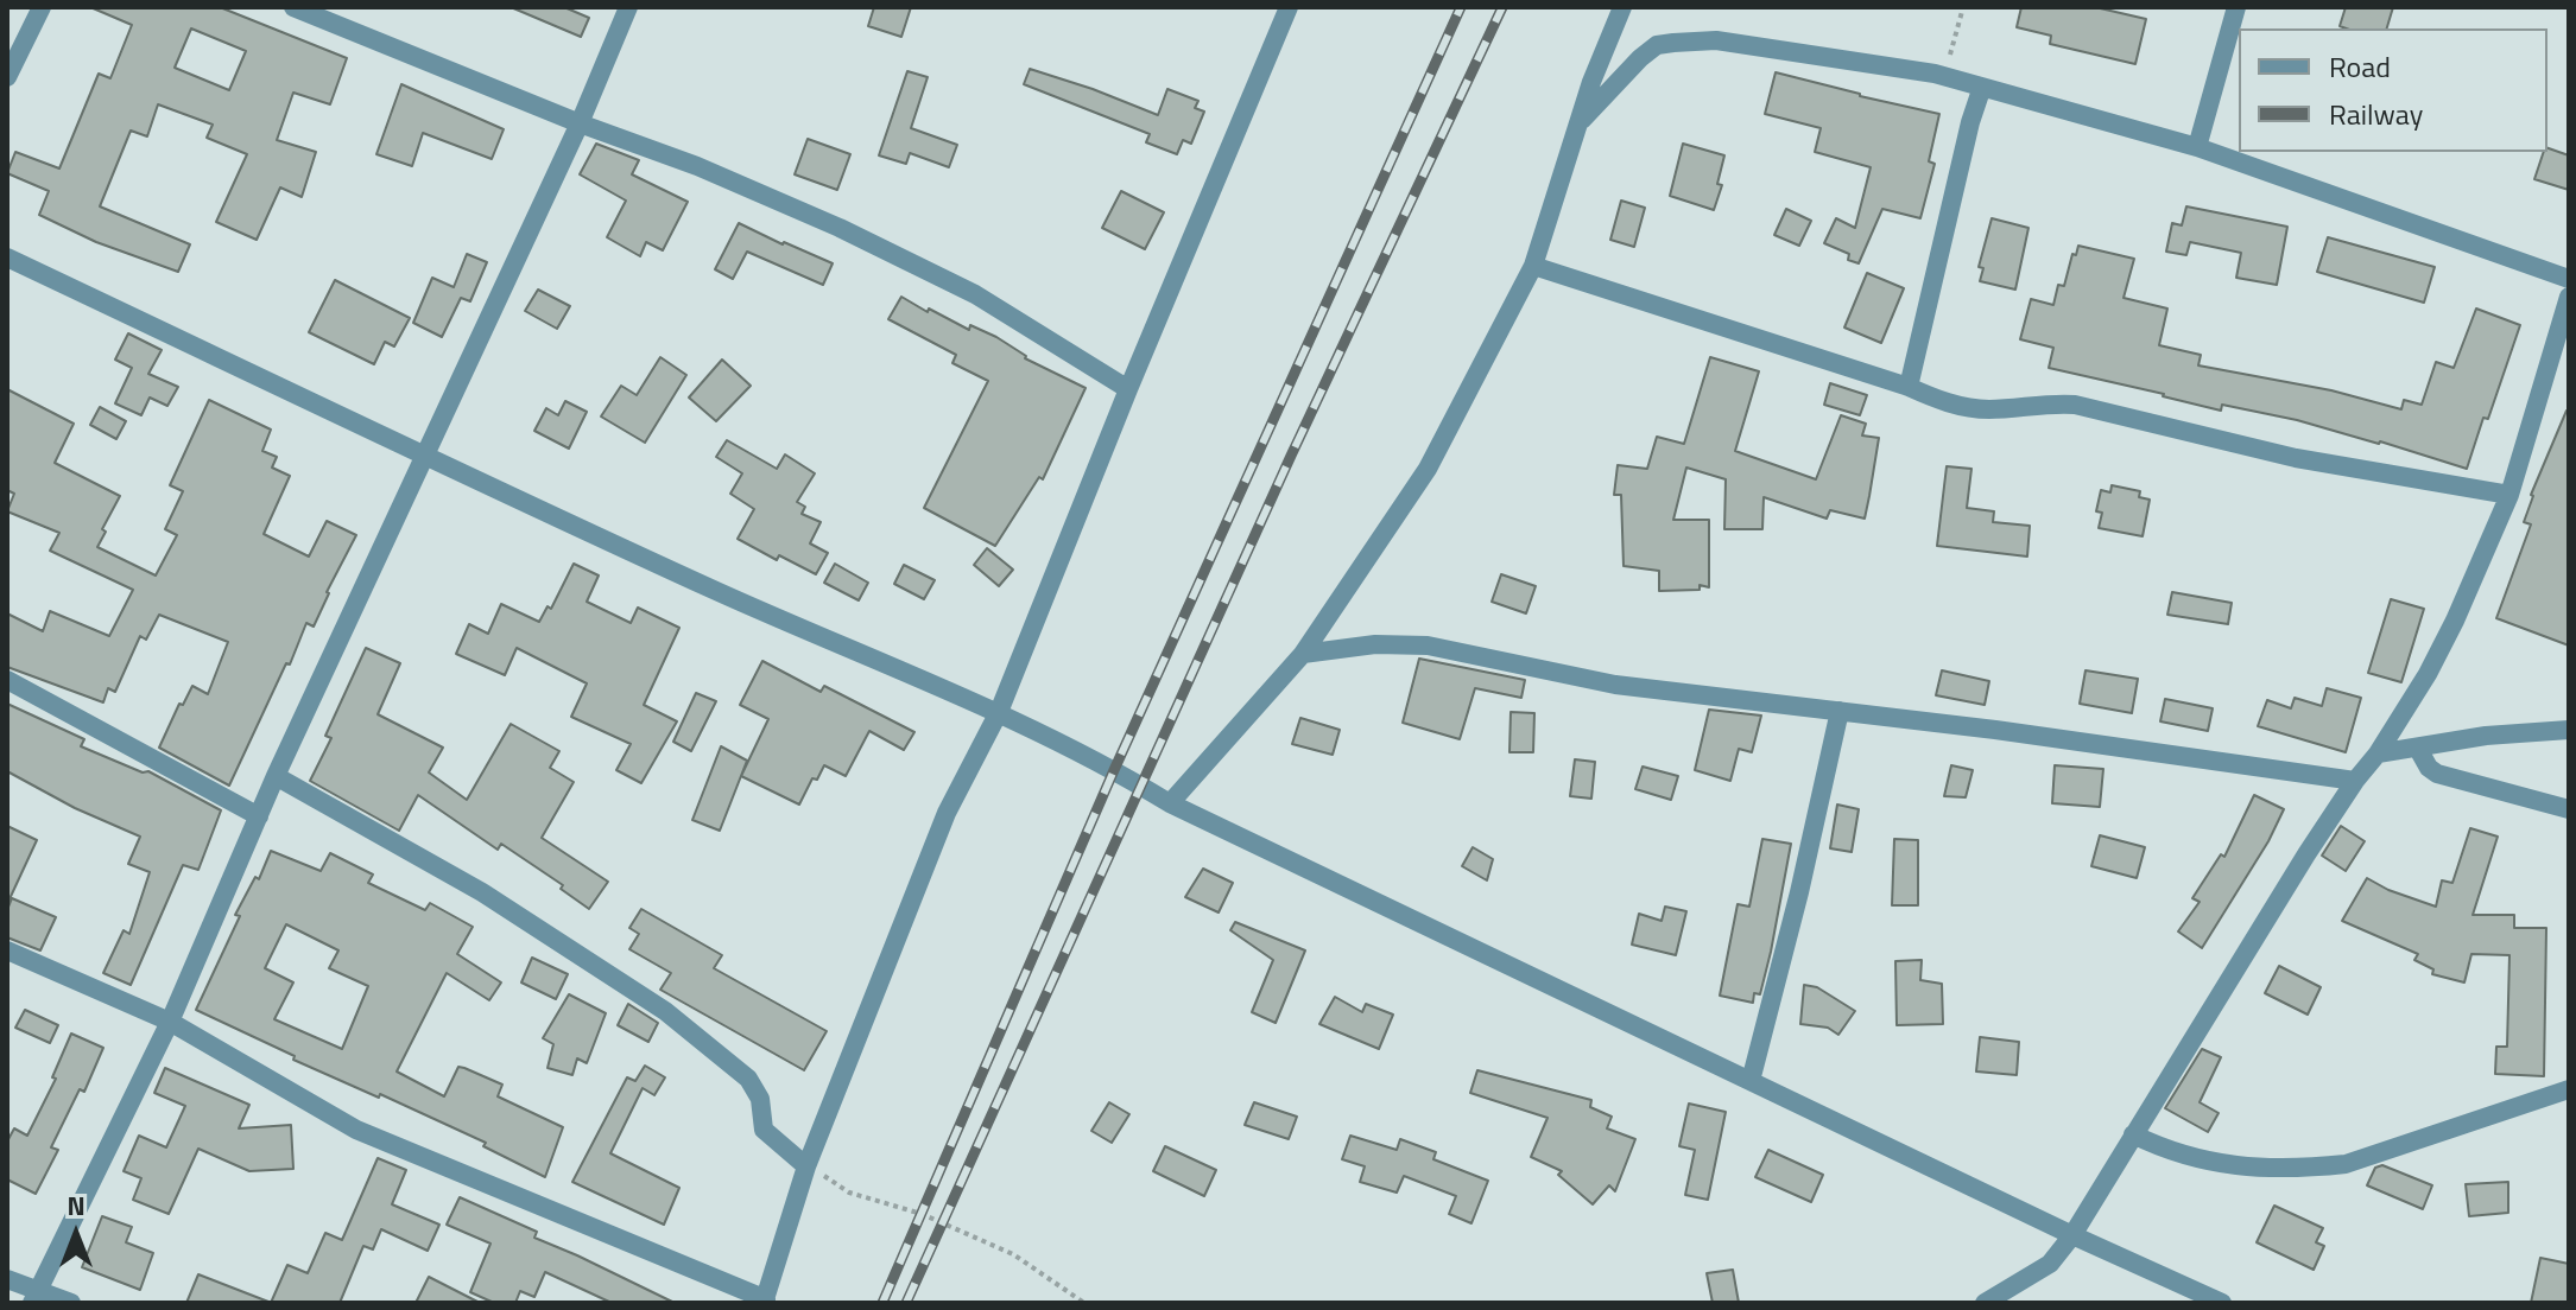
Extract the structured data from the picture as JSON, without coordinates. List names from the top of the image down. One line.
{"legend":["Road","Railway"],"north":"top"}
